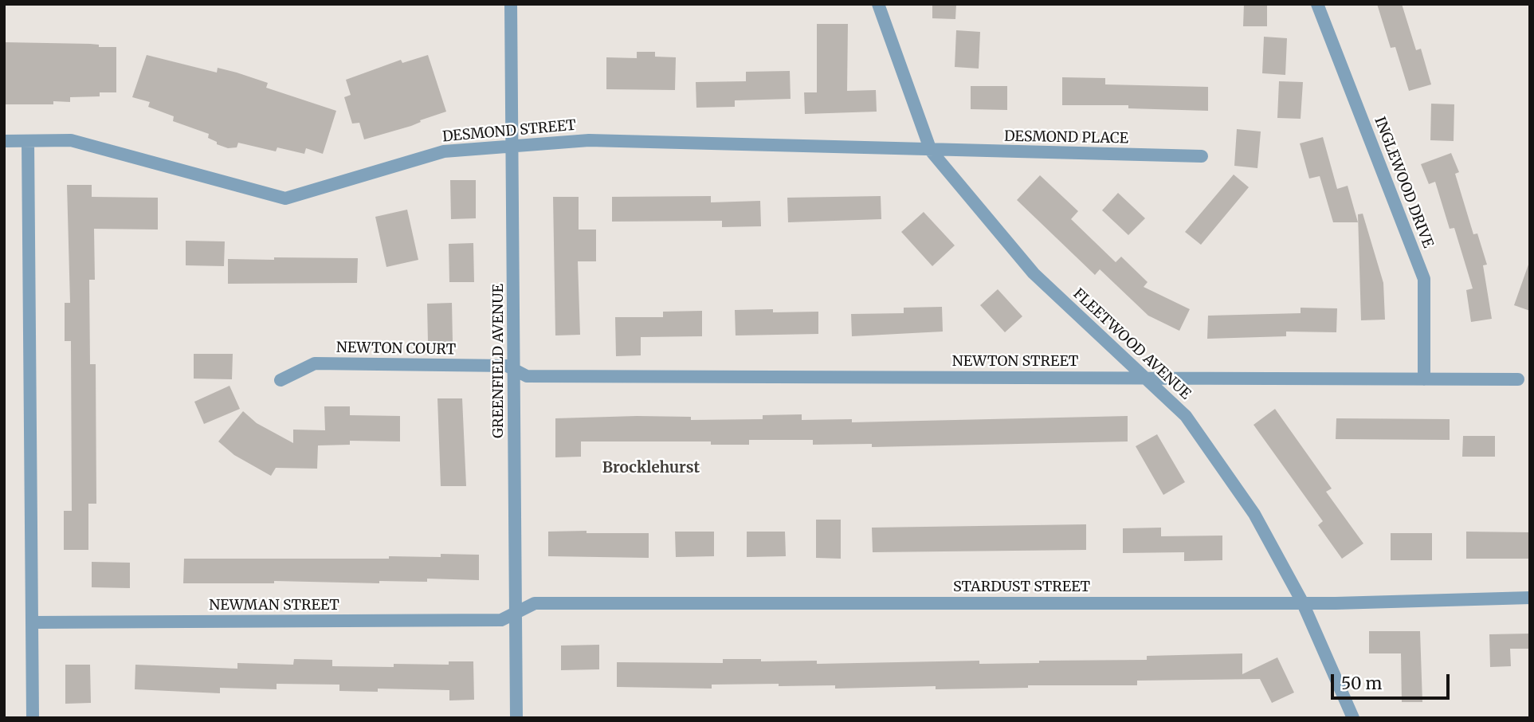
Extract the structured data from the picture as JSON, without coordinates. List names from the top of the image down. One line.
{"streets":{"street":["DESMOND STREET","DESMOND PLACE","INGLEWOOD DRIVE","FLEETWOOD AVENUE","NEWTON COURT","GREENFIELD AVENUE","NEWTON STREET","STARDUST STREET","NEWMAN STREET"]},"crossings":[["DESMOND STREET","DESMOND PLACE"],["DESMOND STREET","FLEETWOOD AVENUE"],["DESMOND STREET","GREENFIELD AVENUE"],["DESMOND PLACE","FLEETWOOD AVENUE"],["INGLEWOOD DRIVE","NEWTON STREET"],["FLEETWOOD AVENUE","NEWTON STREET"],["FLEETWOOD AVENUE","STARDUST STREET"],["NEWTON COURT","GREENFIELD AVENUE"],["NEWTON COURT","NEWTON STREET"],["GREENFIELD AVENUE","NEWTON STREET"],["GREENFIELD AVENUE","STARDUST STREET"],["GREENFIELD AVENUE","NEWMAN STREET"],["STARDUST STREET","NEWMAN STREET"]],"districts":["Brocklehurst"],"scale_bar":"50 m"}
